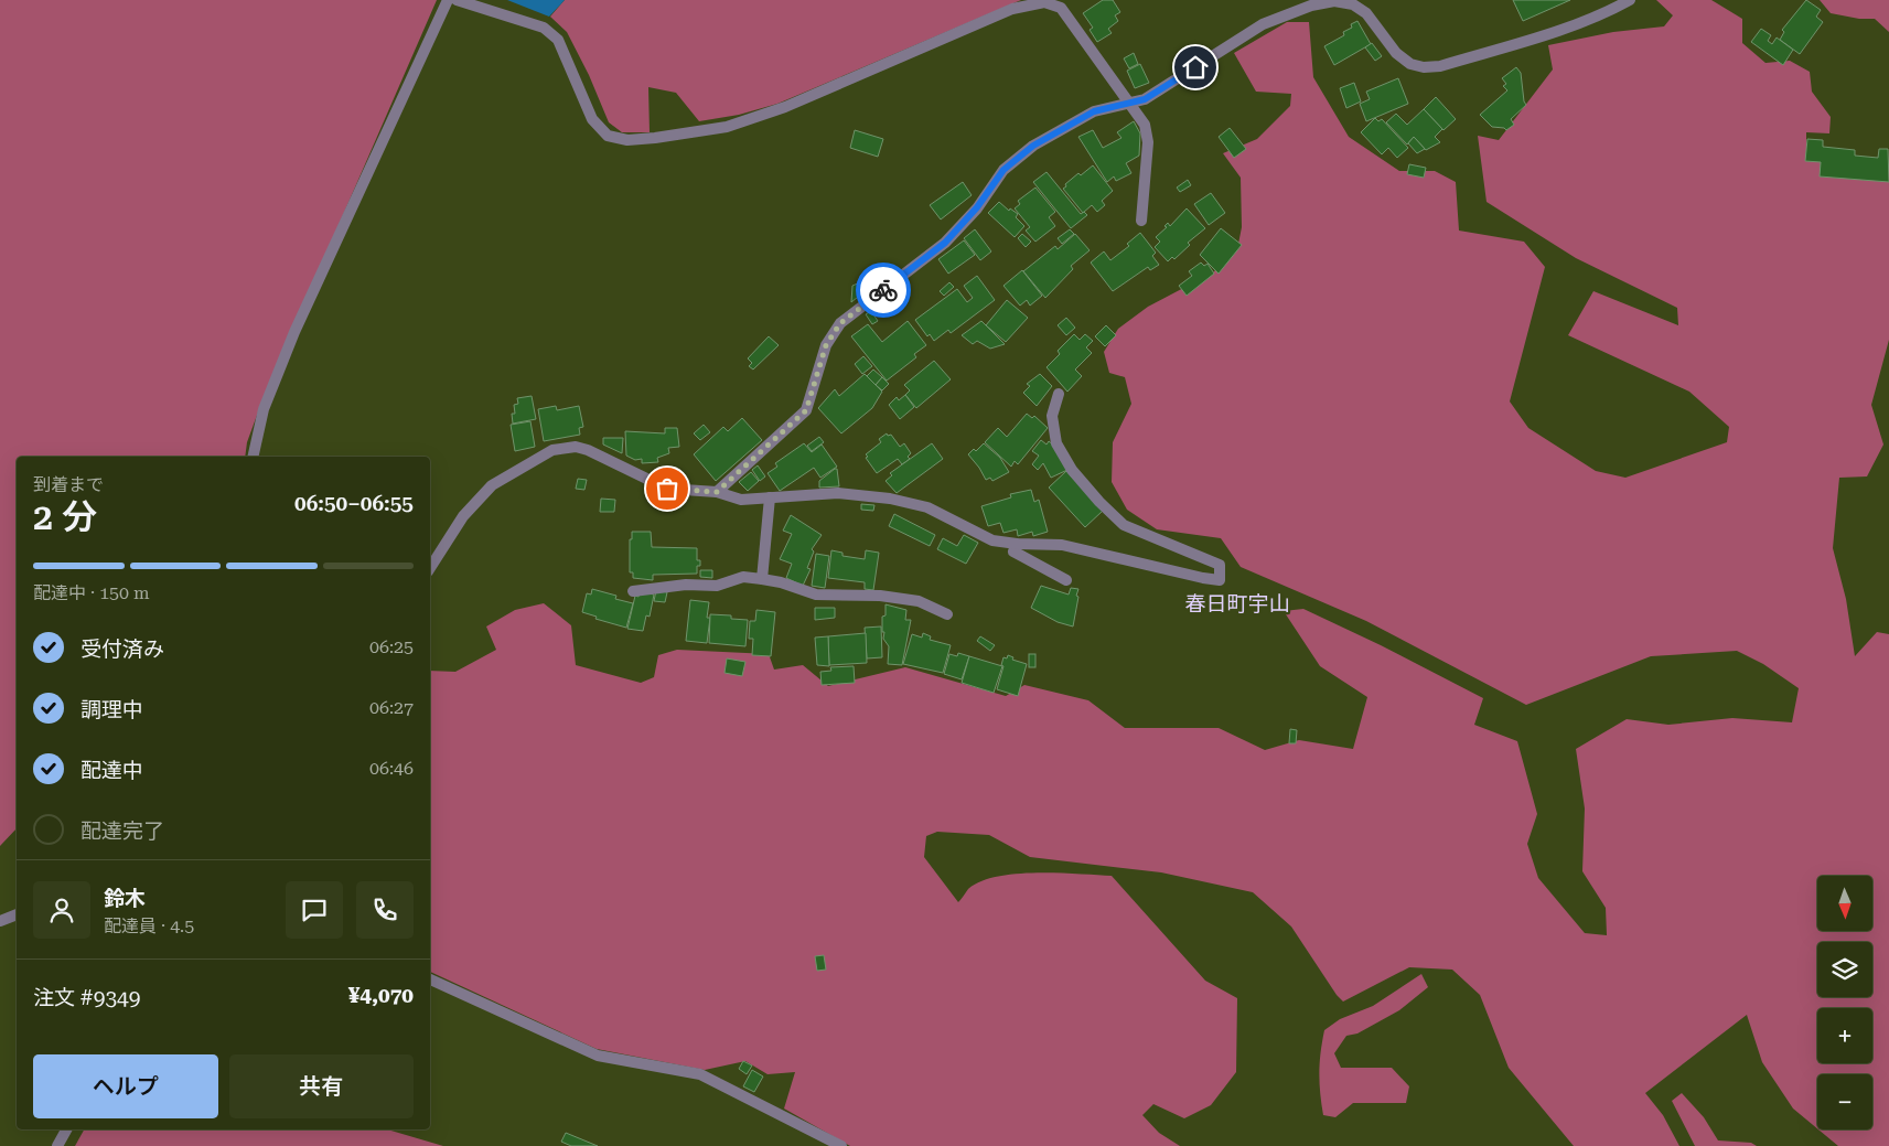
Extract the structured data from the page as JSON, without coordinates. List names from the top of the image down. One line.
{"districts":["春日町宇山"],"north":"bottom","page":{"heading":["2 分","到着まで","06:50–06:55"],"panel":["鈴木","配達員 · 4.5","注文 #9349","¥4,070"],"bar":"配達中 · 150 m","list":[["受付済み","06:25"],["調理中","06:27"],["配達中","06:46"],"配達完了"],"map_buttons":["+","−"],"buttons":["ヘルプ","共有"]}}
